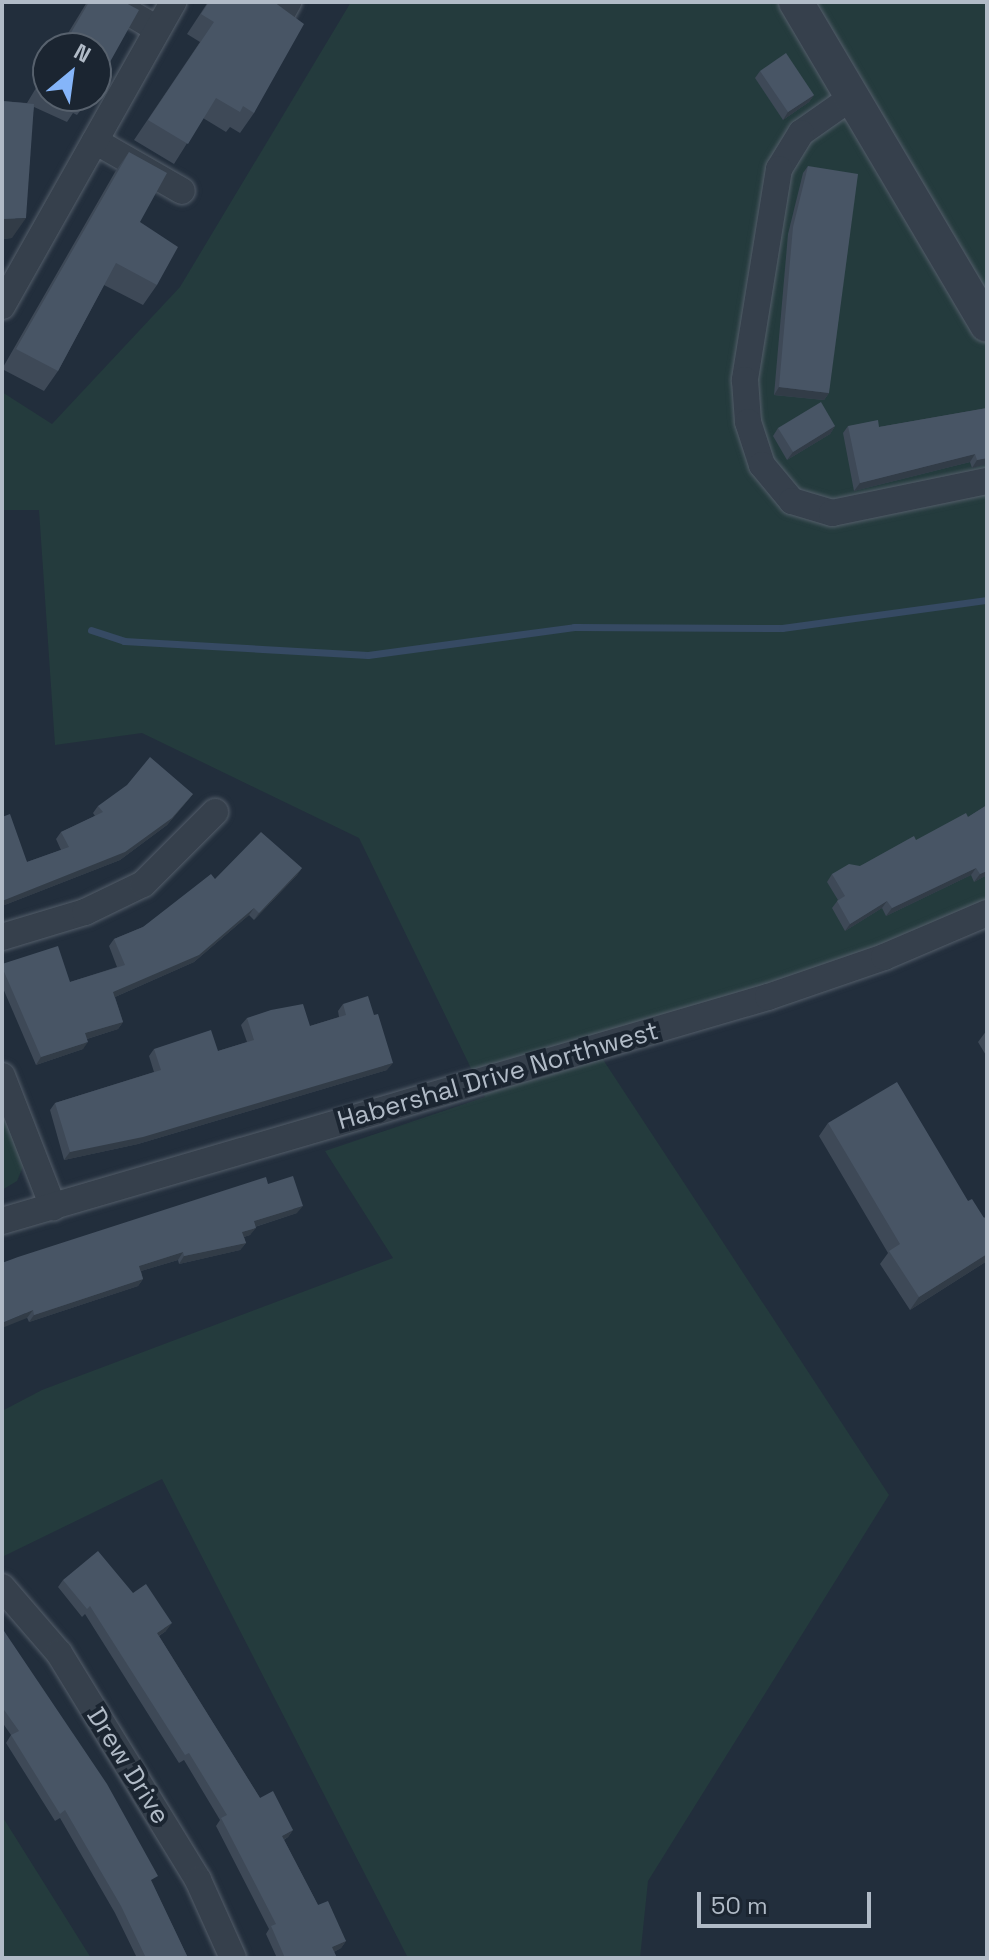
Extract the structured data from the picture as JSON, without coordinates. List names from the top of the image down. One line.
{"streets":{"street":["Habershal Drive Northwest","Drew Drive"]},"scale_bar":"50 m","north":"top right"}
